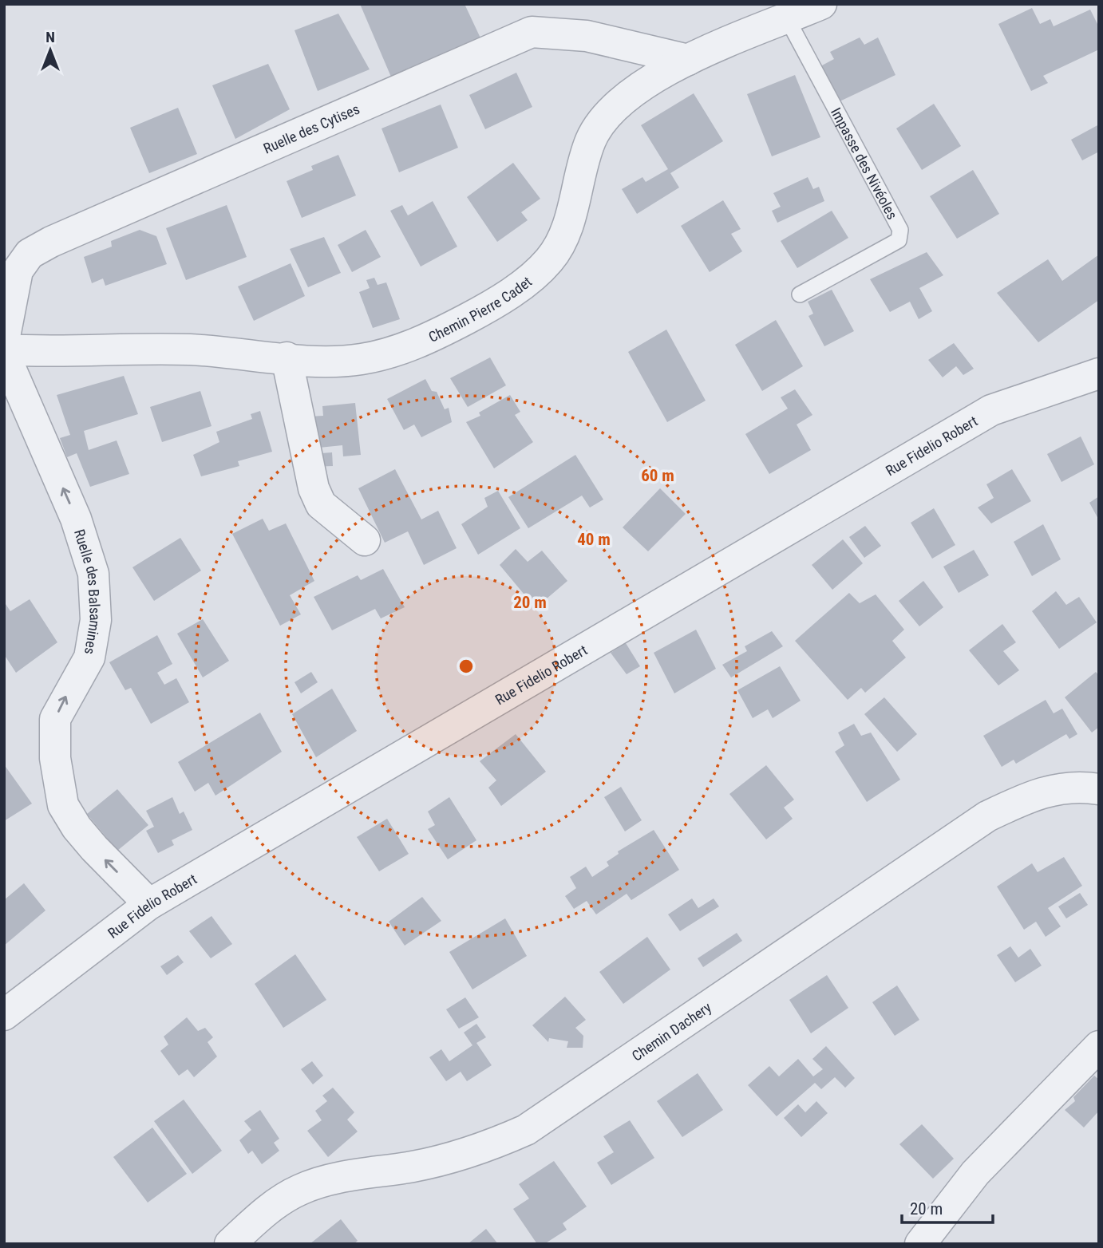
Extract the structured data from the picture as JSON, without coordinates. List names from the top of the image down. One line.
{"streets":{"street":["Ruelle des Cytises","Chemin Pierre Cadet","Rue Fidelio Robert","Ruelle des Balsamines","Chemin Dachery"],"lane":["Impasse des Nivéoles"]},"crossings":[["Ruelle des Cytises","Chemin Pierre Cadet"],["Impasse des Nivéoles","Chemin Pierre Cadet"],["Chemin Pierre Cadet","Ruelle des Balsamines"],["Rue Fidelio Robert","Ruelle des Balsamines"]],"scale_bar":"20 m","north":"top","rings":["60 m","40 m","20 m"]}
